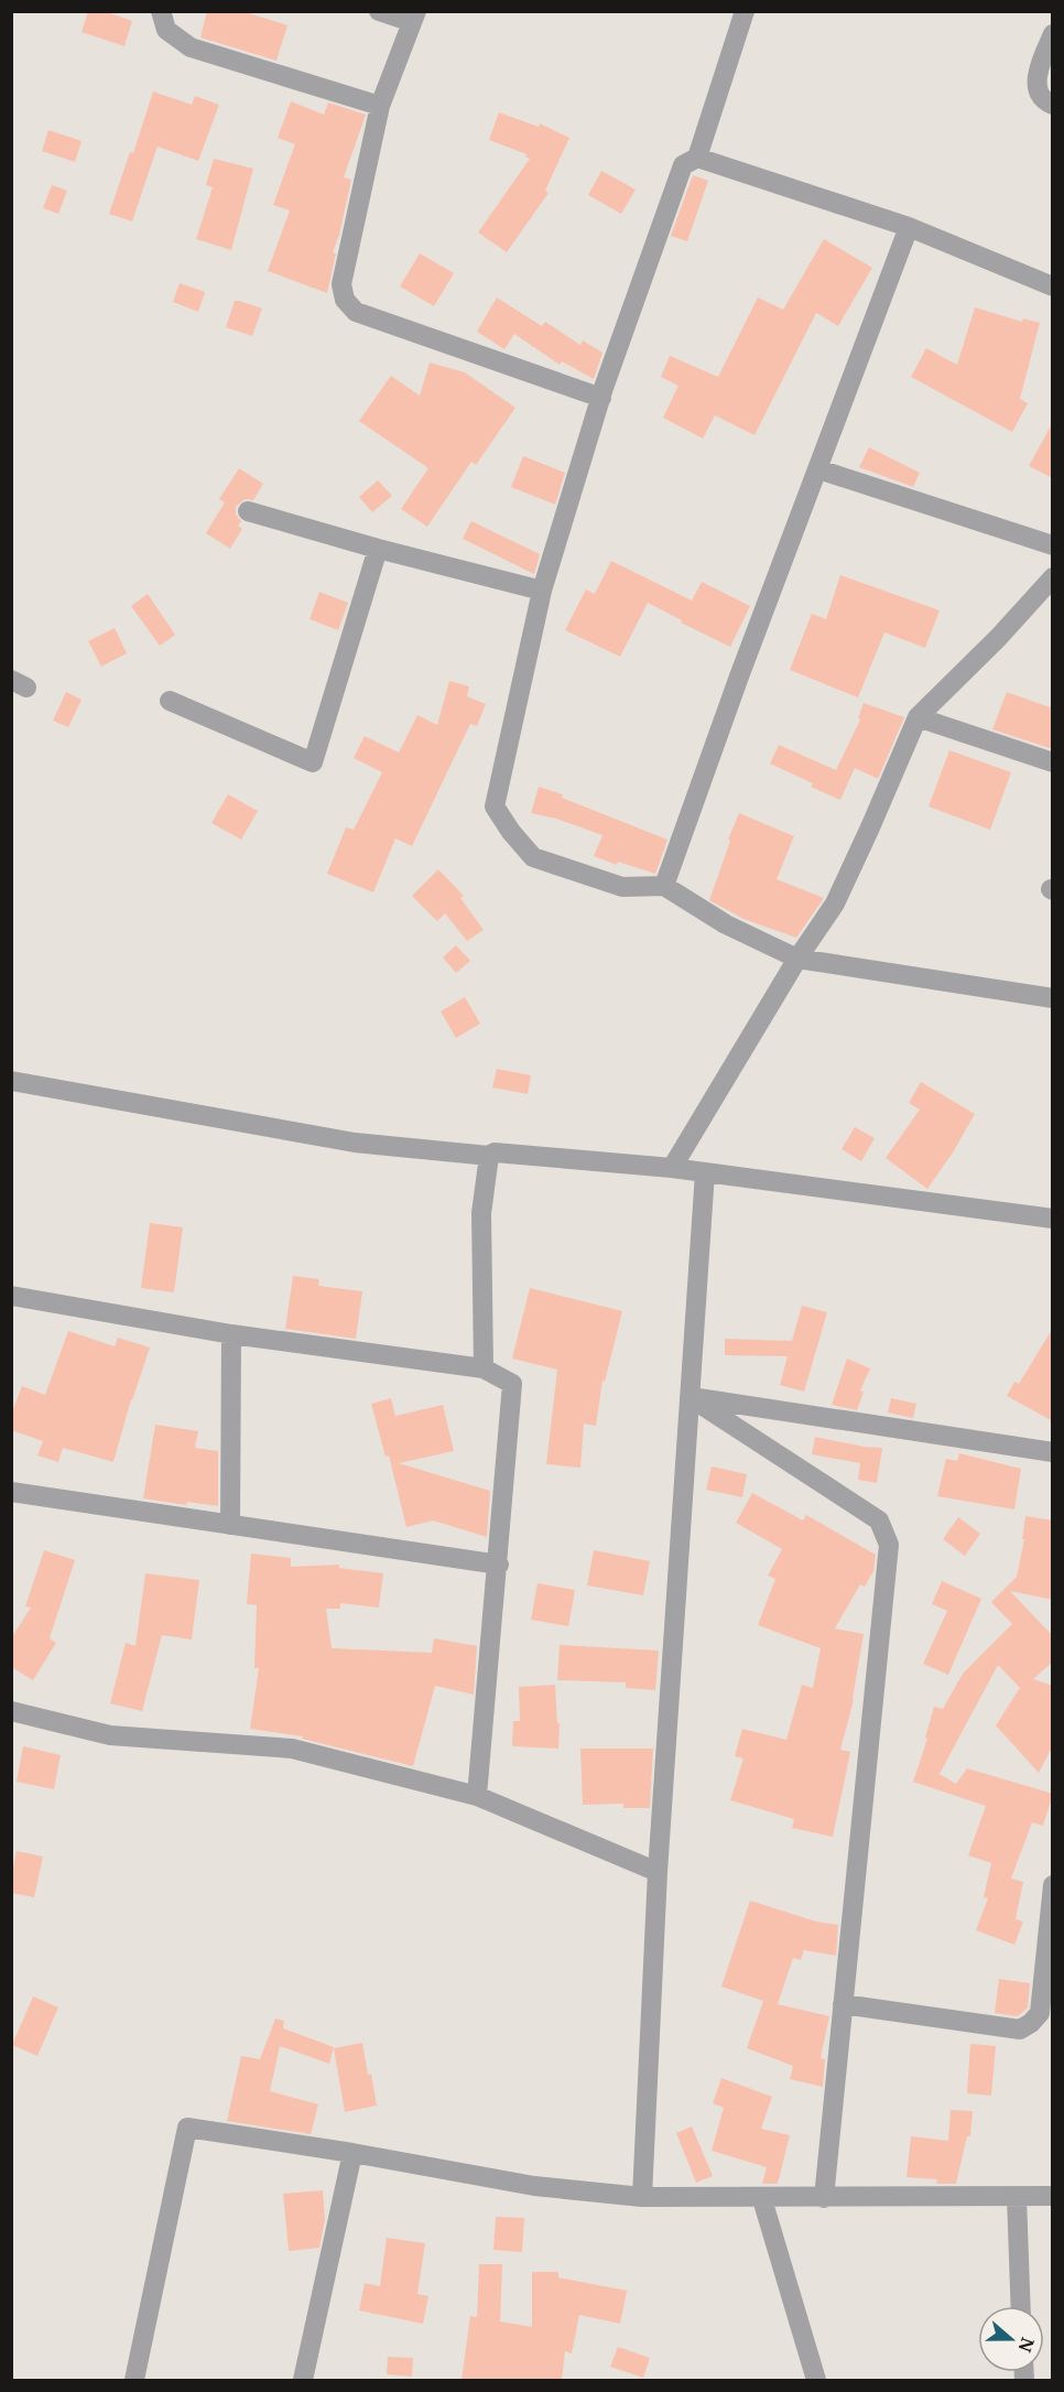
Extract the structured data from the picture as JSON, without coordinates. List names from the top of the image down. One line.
{"north":"right"}
